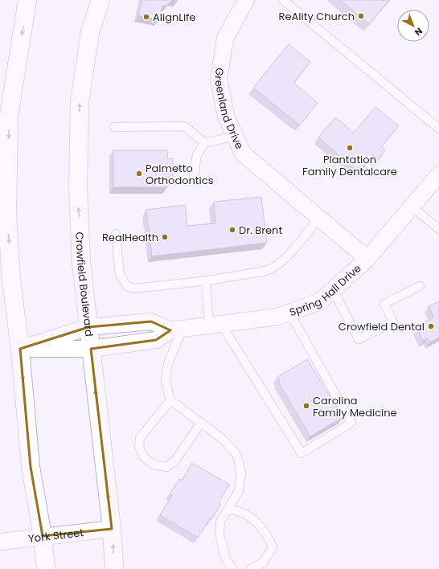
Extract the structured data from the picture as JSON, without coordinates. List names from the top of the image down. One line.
{"streets":{"main road":["Crowfield Boulevard"],"street":["Greenland Drive","Spring Hall Drive","York Street"]},"crossings":[["Greenland Drive","Spring Hall Drive"],["Crowfield Boulevard","Spring Hall Drive"],["Crowfield Boulevard","York Street"]],"places":["ReAlity Church","AlignLife","Plantation Family Dentalcare","Palmetto Orthodontics","Dr. Brent","RealHealth","Crowfield Dental","Carolina Family Medicine"],"north":"bottom right"}
